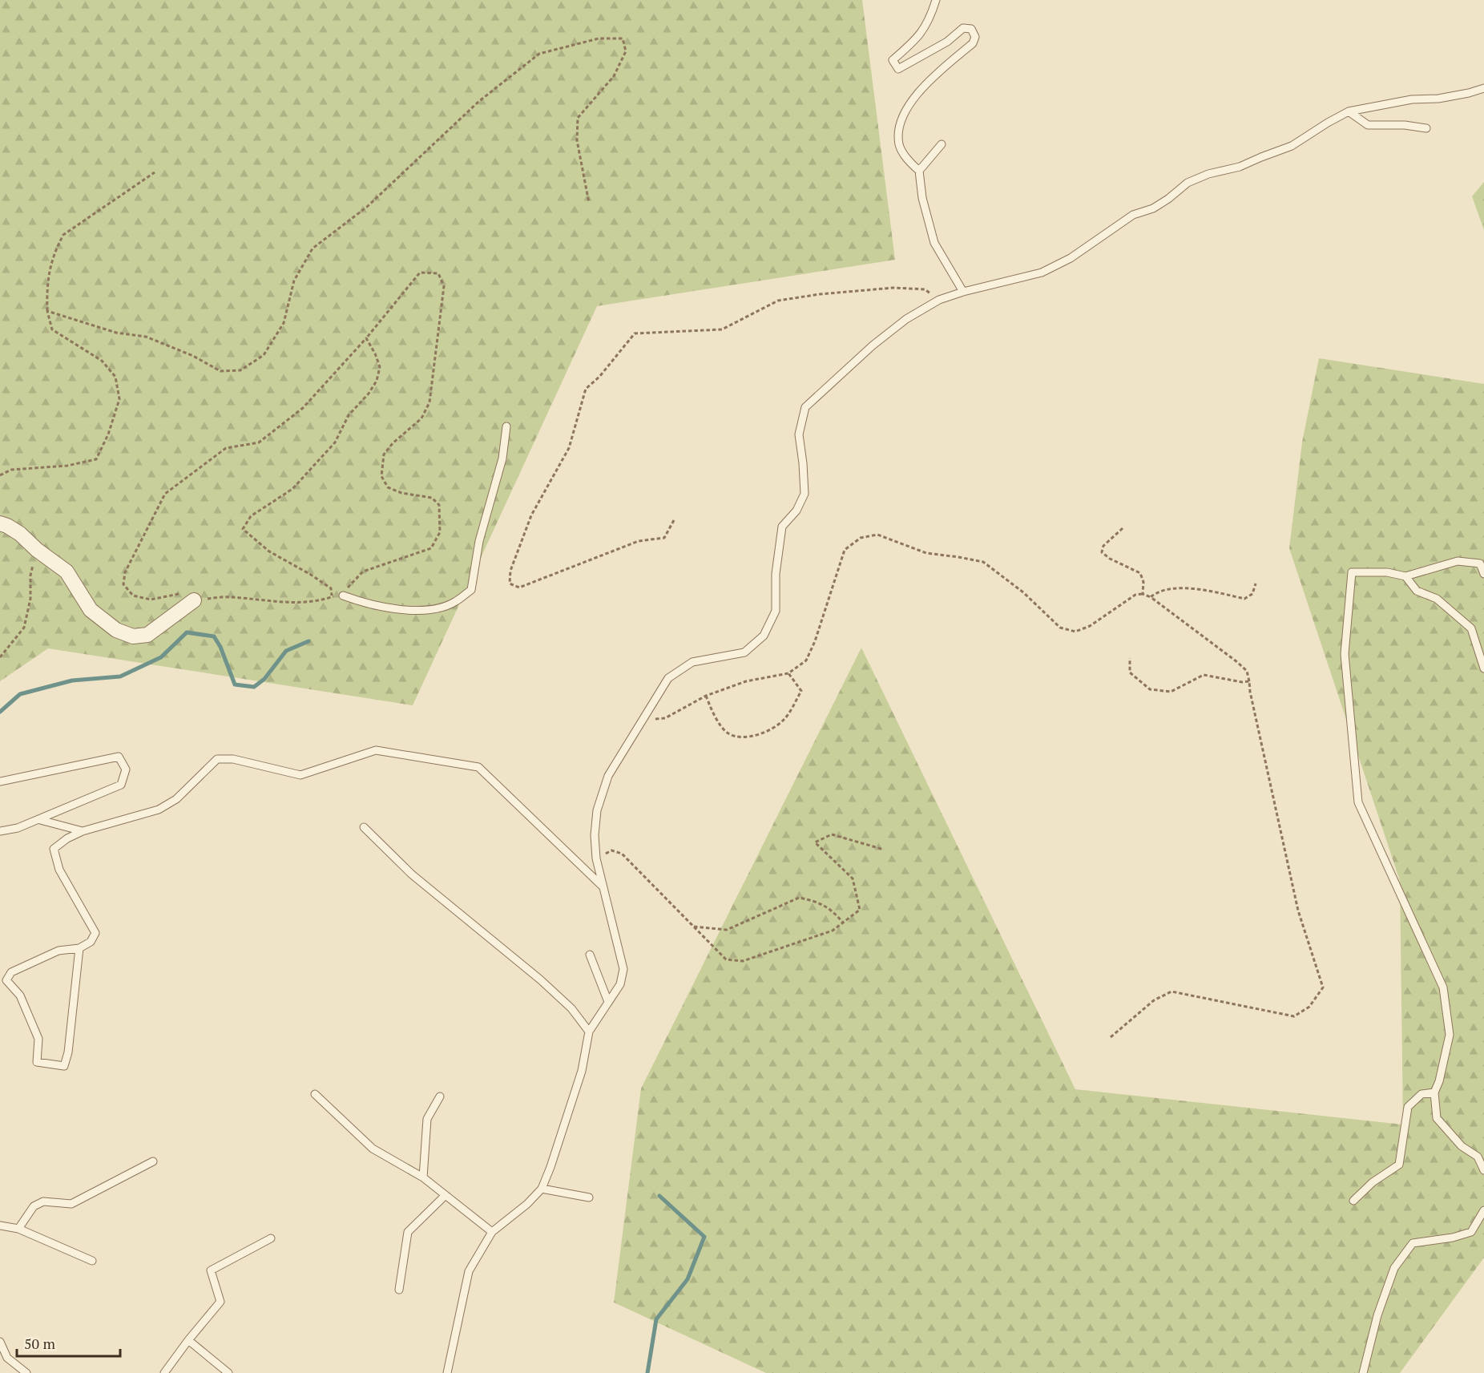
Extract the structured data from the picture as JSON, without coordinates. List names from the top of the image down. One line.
{"scale_bar":"50 m"}
